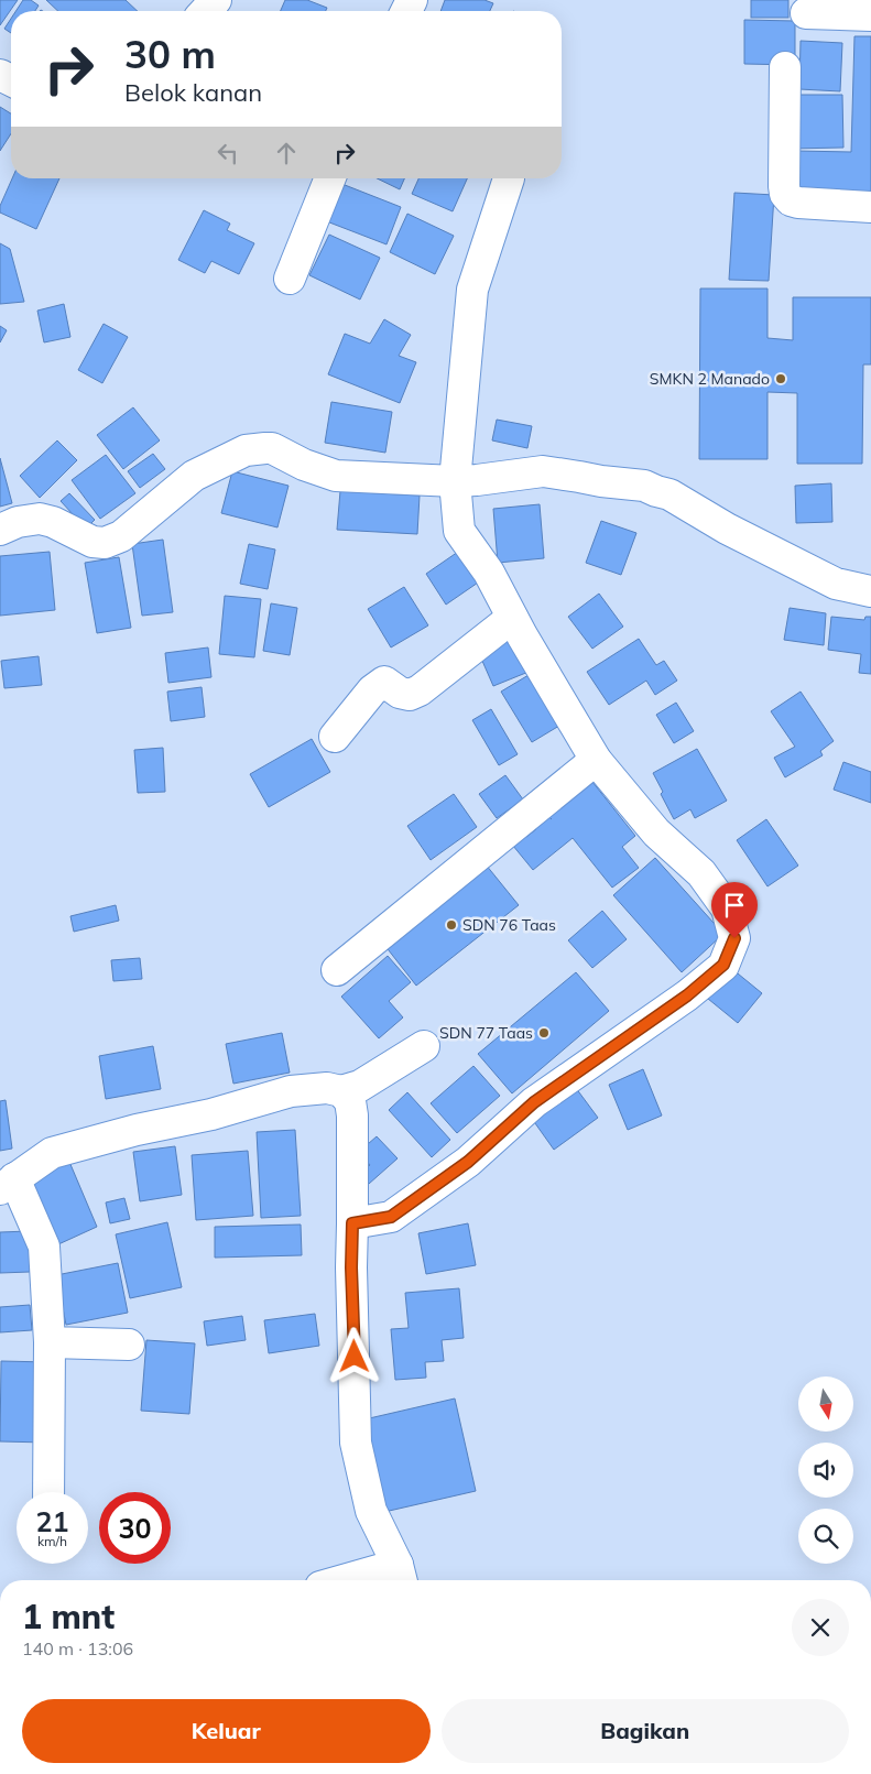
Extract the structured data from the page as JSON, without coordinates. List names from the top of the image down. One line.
{"places":["SMKN 2 Manado","SDN 76 Taas","SDN 77 Taas"],"north":"bottom","page":{"turn":["30 m","Belok kanan"],"speed":"21 km/h","limit":"30","heading":["1 mnt","140 m · 13:06"],"buttons":["Keluar","Bagikan"]}}
